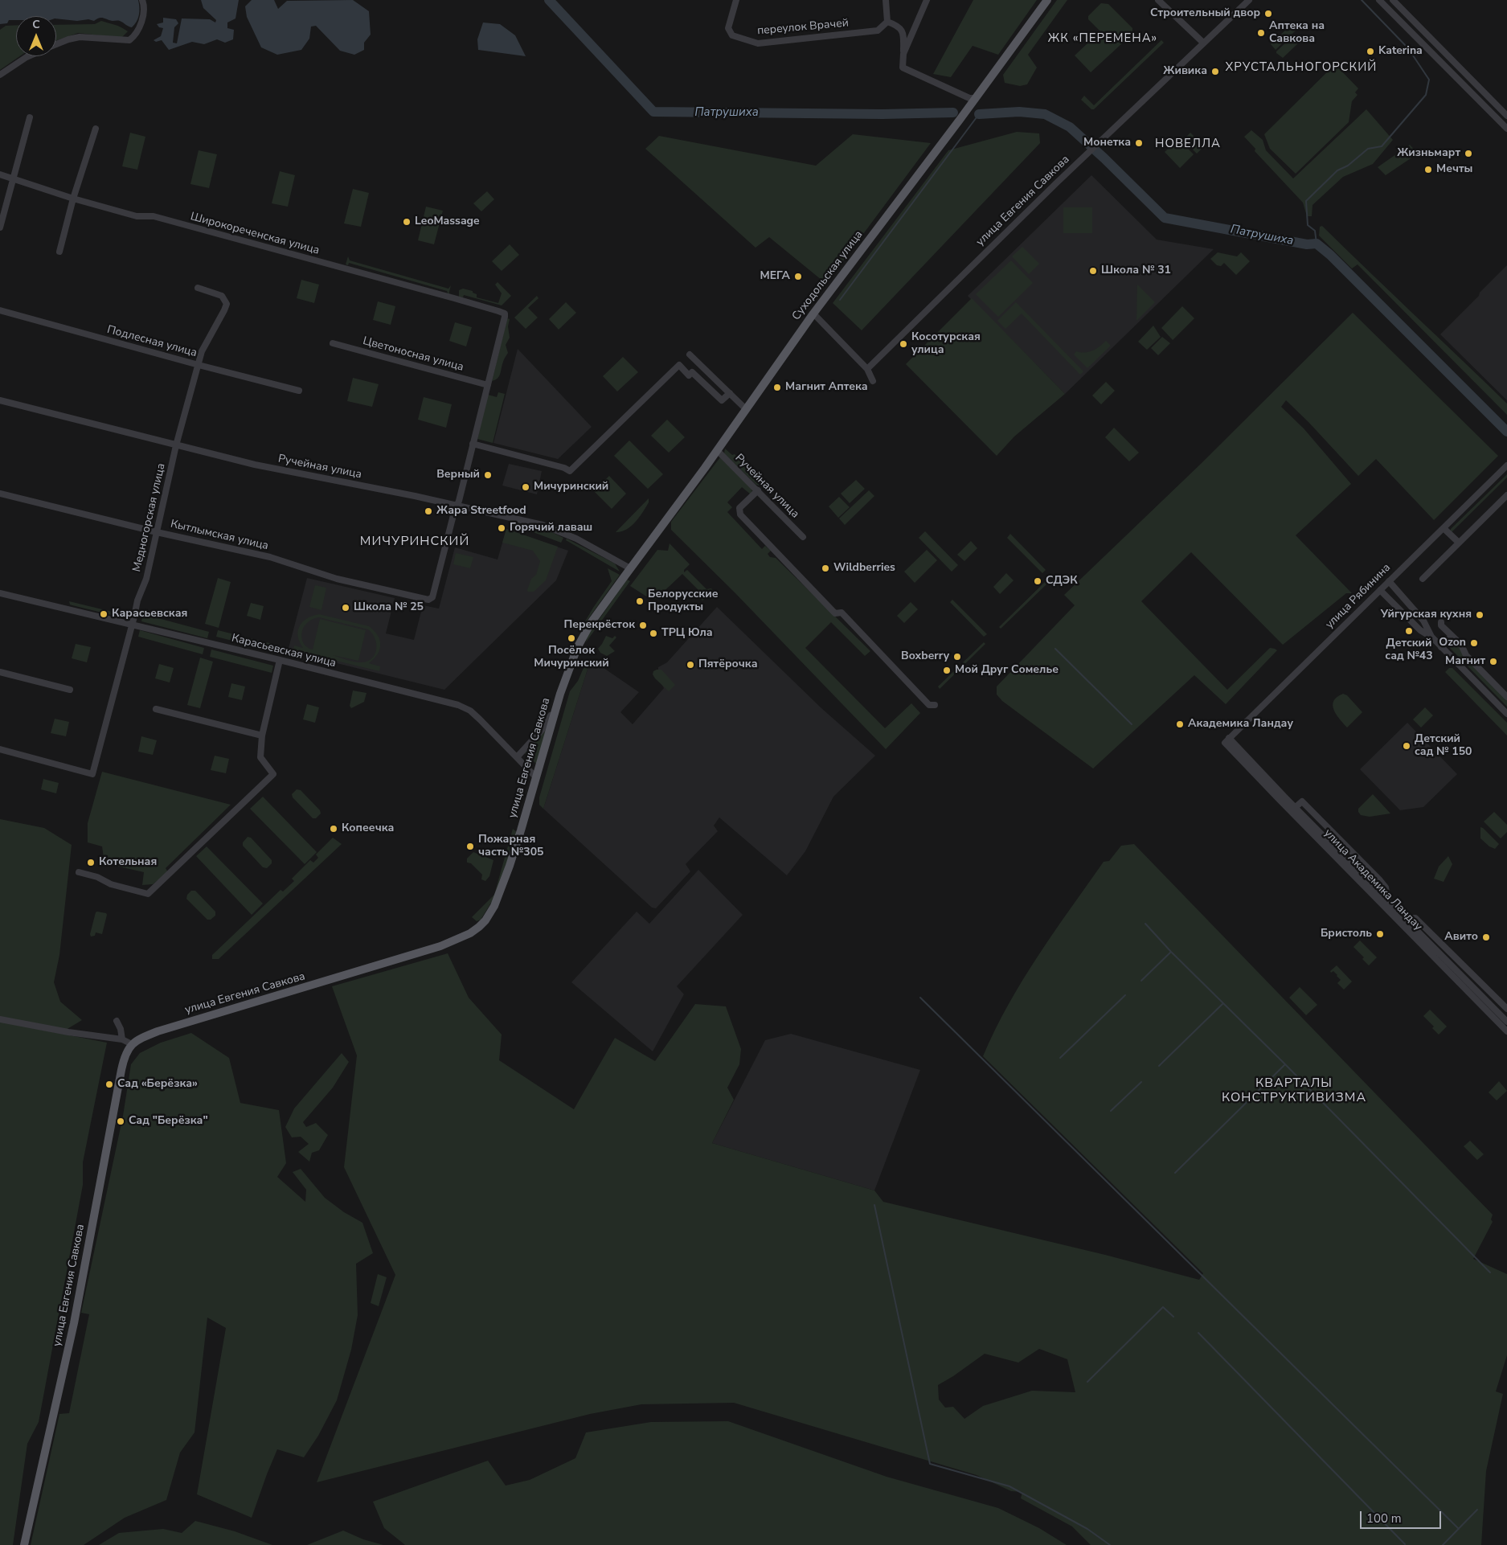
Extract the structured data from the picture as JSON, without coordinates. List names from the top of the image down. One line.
{"streets":{"main road":["улица Евгения Савкова","Суходольская улица"],"street":["переулок Врачей","Широкореченская улица","Подлесная улица","Цветоносная улица","Ручейная улица","Медногорская улица","Кытлымская улица","улица Рябинина","Карасьевская улица","улица Академика Ландау"]},"crossings":[["улица Евгения Савкова","Суходольская улица"],["улица Евгения Савкова","Ручейная улица"],["улица Евгения Савкова","Карасьевская улица"],["Широкореченская улица","Цветоносная улица"],["Суходольская улица","Ручейная улица"],["Подлесная улица","Медногорская улица"],["Ручейная улица","Медногорская улица"],["Ручейная улица","Кытлымская улица"],["Медногорская улица","Кытлымская улица"],["Медногорская улица","Карасьевская улица"],["улица Рябинина","улица Академика Ландау"]],"districts":["ЖК «ПЕРЕМЕНА»","ХРУСТАЛЬНОГОРСКИЙ","НОВЕЛЛА","МИЧУРИНСКИЙ","КВАРТАЛЫ КОНСТРУКТИВИЗМА"],"water":["Патрушиха"],"places":["Строительный двор","Аптека на Савкова","Katerina","Живика","Монетка","Жизньмарт","Мечты","LeoMassage","Школа № 31","МЕГА","Косотурская улица","Магнит Аптека","Верный","Мичуринский","Жара Streetfood","Горячий лаваш","Wildberries","СДЭК","Белорусские Продукты","Школа № 25","Карасьевская","Уйгурская кухня","Перекрёсток","Детский сад №43","ТРЦ Юла","Посёлок Мичуринский","Ozon","Boxberry","Магнит","Пятёрочка","Мой Друг Сомелье","Академика Ландау","Детский сад № 150","Копеечка","Пожарная часть №305","Котельная","Бристоль","Авито","Сад «Берёзка»","Сад \"Берёзка\""],"scale_bar":"100 m","north":"top"}
